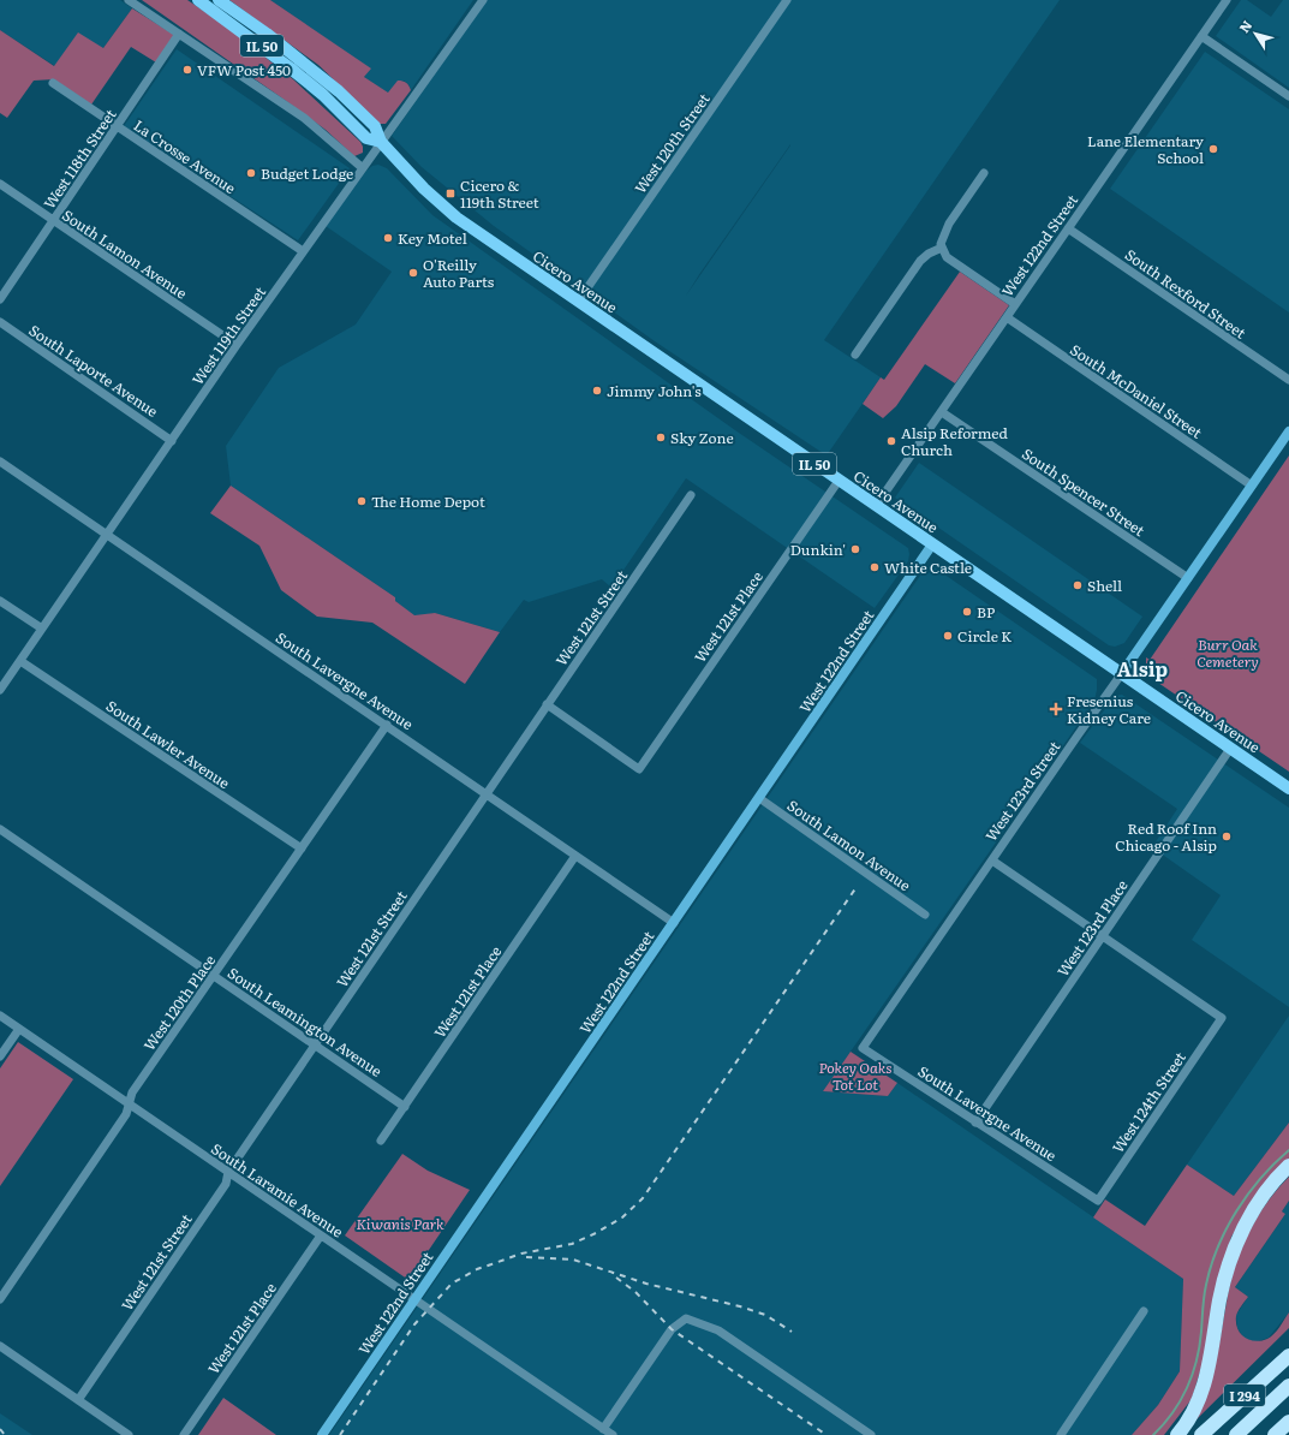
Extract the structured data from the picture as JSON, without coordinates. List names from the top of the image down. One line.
{"streets":{"highway":["I 294"],"main road":["IL 50","Cicero Avenue"],"street":["West 120th Street","La Crosse Avenue","West 118th Street","West 122nd Street","South Lamon Avenue","South Rexford Street","West 119th Street","South Laporte Avenue","South McDaniel Street","South Spencer Street","West 121st Place","West 121st Street","South Lavergne Avenue","South Lawler Avenue","West 123rd Street","West 123rd Place","West 120th Place","South Leamington Avenue","West 124th Street","South Laramie Avenue"]},"crossings":[["West 120th Street","Cicero Avenue"],["La Crosse Avenue","West 118th Street"],["La Crosse Avenue","West 119th Street"],["West 118th Street","South Lamon Avenue"],["West 122nd Street","South Lamon Avenue"],["West 122nd Street","Cicero Avenue"],["West 122nd Street","South Rexford Street"],["West 122nd Street","South McDaniel Street"],["West 122nd Street","South Spencer Street"],["West 122nd Street","South Lavergne Avenue"],["West 122nd Street","South Laramie Avenue"],["South Lamon Avenue","West 119th Street"],["Cicero Avenue","West 119th Street"],["Cicero Avenue","West 121st Place"],["Cicero Avenue","West 123rd Street"],["Cicero Avenue","West 123rd Place"],["West 119th Street","South Laporte Avenue"],["West 119th Street","South Lavergne Avenue"],["West 119th Street","South Lawler Avenue"],["South McDaniel Street","West 123rd Street"],["South Spencer Street","West 123rd Street"],["West 121st Place","West 121st Street"],["West 121st Place","South Lavergne Avenue"],["West 121st Place","South Leamington Avenue"],["West 121st Place","South Laramie Avenue"],["West 121st Street","South Lavergne Avenue"],["West 121st Street","South Leamington Avenue"],["West 121st Street","South Laramie Avenue"],["South Lavergne Avenue","West 123rd Street"],["South Lavergne Avenue","West 123rd Place"],["South Lavergne Avenue","West 120th Place"],["South Lavergne Avenue","West 124th Street"],["South Lawler Avenue","West 120th Place"],["West 123rd Place","West 124th Street"],["West 120th Place","South Leamington Avenue"],["West 120th Place","South Laramie Avenue"]],"districts":["Alsip"],"parks":["Burr Oak Cemetery","Pokey Oaks Tot Lot","Kiwanis Park"],"places":{"other":["VFW Post 450","Lane Elementary School","Budget Lodge","Key Motel","O'Reilly Auto Parts","Jimmy John's","Sky Zone","Alsip Reformed Church","The Home Depot","Dunkin'","White Castle","Shell","BP","Circle K","Red Roof Inn Chicago - Alsip"],"transit":["Cicero & 119th Street"],"health":["Fresenius Kidney Care"]},"north":"top left"}
